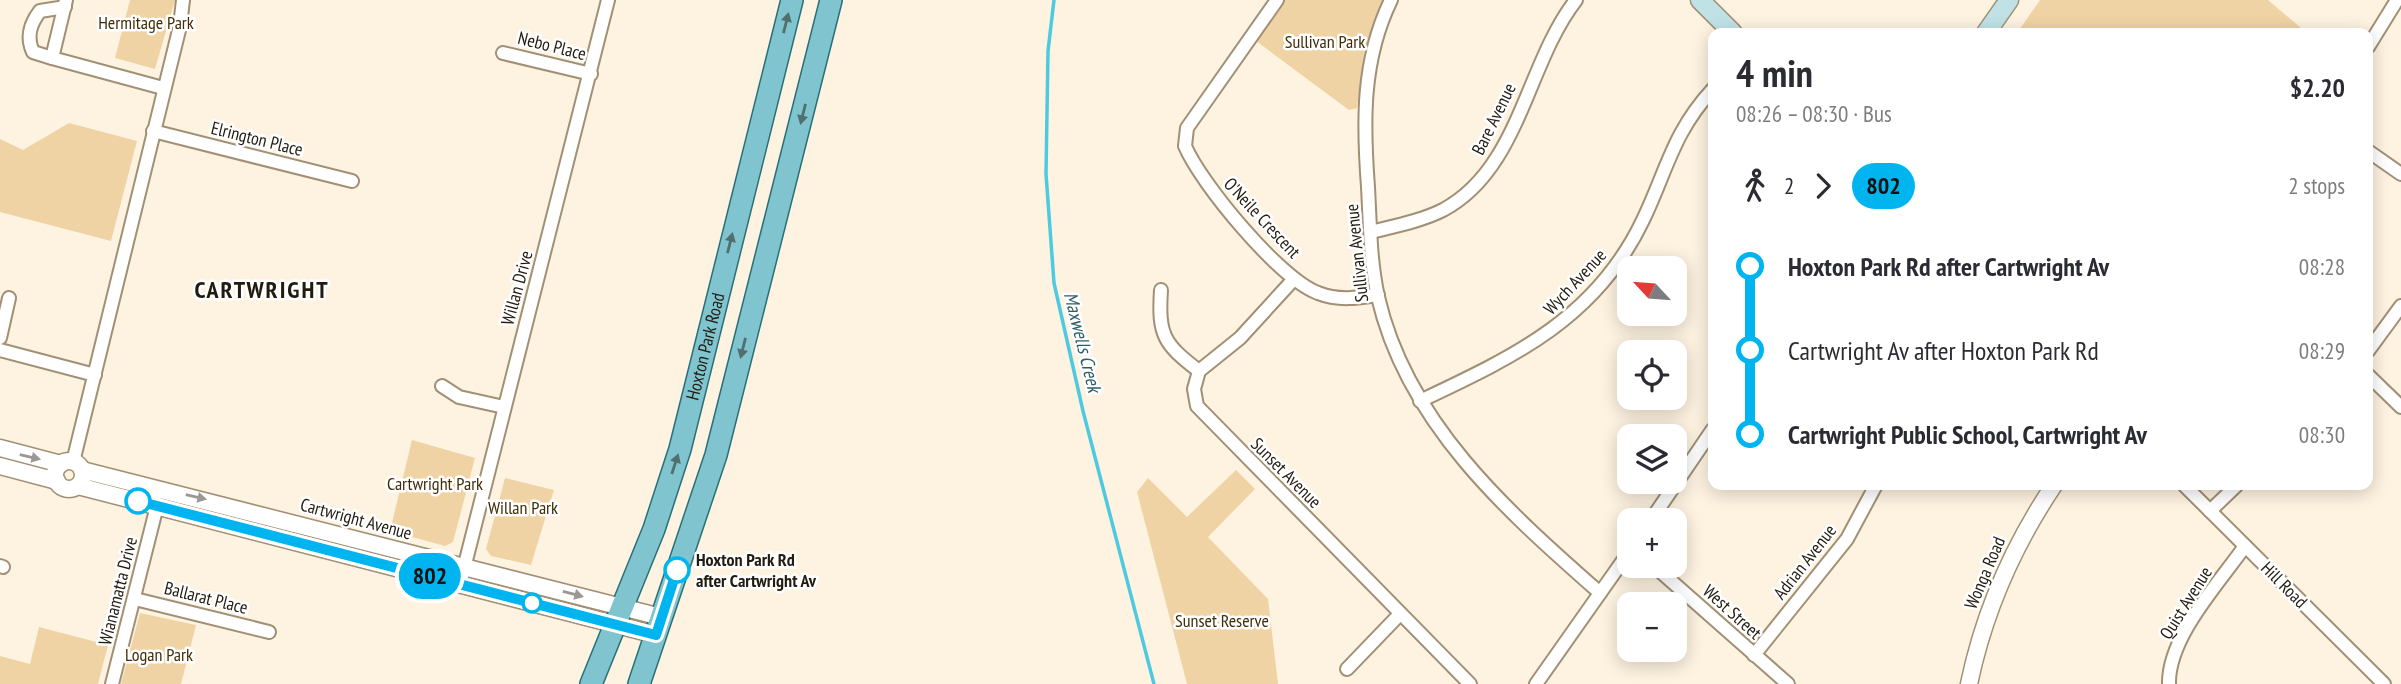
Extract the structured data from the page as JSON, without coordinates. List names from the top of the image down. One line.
{"streets":{"main road":["Hoxton Park Road"],"street":["Nebo Place","Bare Avenue","Elrington Place","O'Neile Crescent","Sullivan Avenue","Wych Avenue","Willan Drive","Sunset Avenue","Cartwright Avenue","Adrian Avenue","Wonga Road","Hill Road","Wianamatta Drive","Ballarat Place","Quist Avenue","West Street"]},"crossings":[["Nebo Place","Willan Drive"],["Bare Avenue","Sullivan Avenue"],["O'Neile Crescent","Sullivan Avenue"],["Sullivan Avenue","Wych Avenue"],["Willan Drive","Cartwright Avenue"],["Hoxton Park Road","Cartwright Avenue"],["Cartwright Avenue","Wianamatta Drive"],["Adrian Avenue","West Street"],["Hill Road","Quist Avenue"],["Wianamatta Drive","Ballarat Place"]],"districts":["CARTWRIGHT"],"water":["Maxwells Creek"],"parks":["Hermitage Park","Sullivan Park","Cartwright Park","Willan Park","Sunset Reserve","Logan Park"],"places":["Hoxton Park Rd after Cartwright Av"],"lines":["bus line 802"],"north":"top left","page":{"on_map":"802","heading":["4 min","08:26 – 08:30 · Bus","$2.20"],"legs":["2","802","2 stops"],"list":[{"name":"Hoxton Park Rd after Cartwright Av","value":"08:28"},{"name":"Cartwright Av after Hoxton Park Rd","value":"08:29"},{"name":"Cartwright Public School, Cartwright Av","value":"08:30"}],"map_buttons":["+","−"]}}
